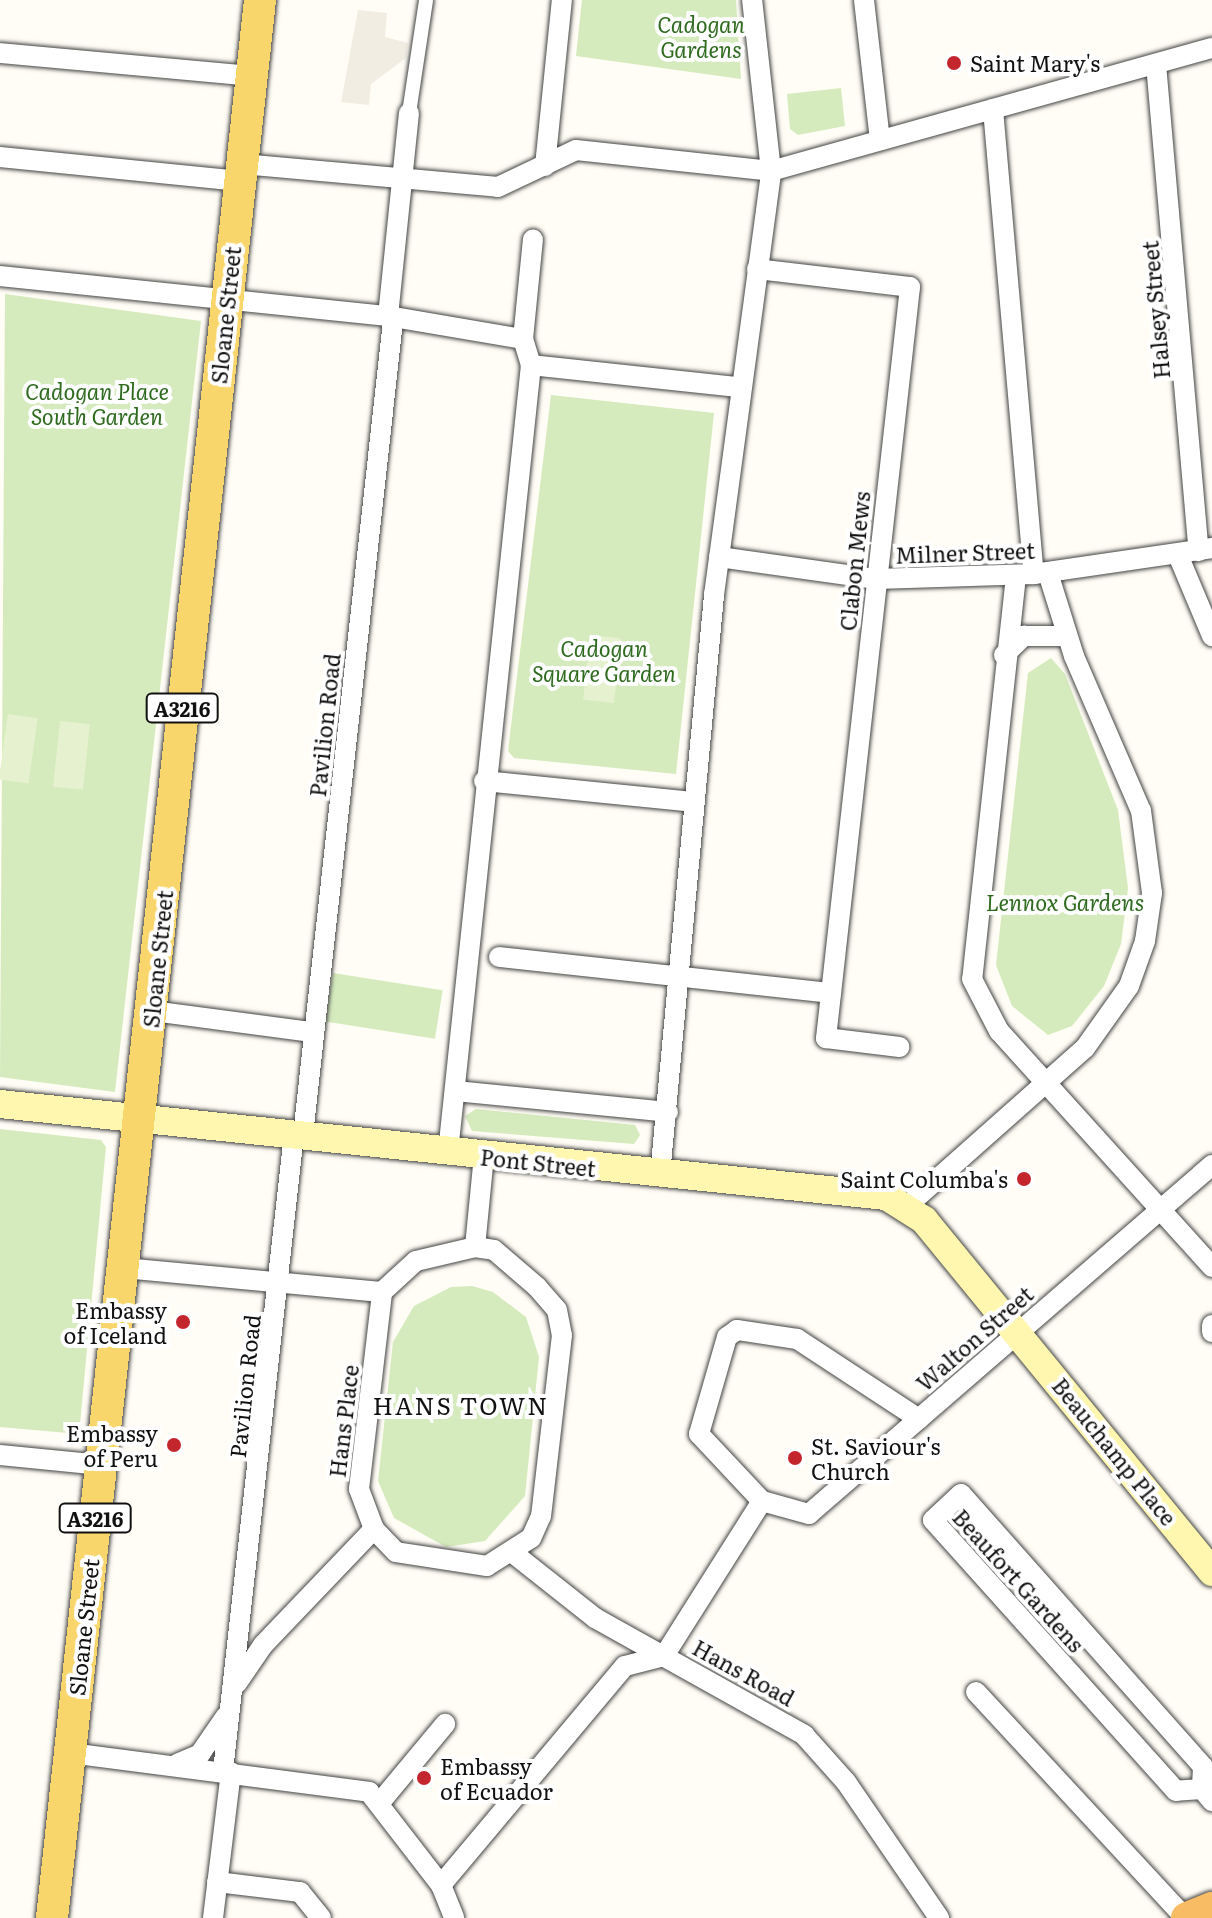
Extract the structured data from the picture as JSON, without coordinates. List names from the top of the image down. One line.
{"streets":{"main road":["Sloane Street","A3216","Pont Street","Beauchamp Place"],"street":["Halsey Street","Milner Street","Clabon Mews","Pavilion Road","Walton Street","Hans Place","Beaufort Gardens","Hans Road"]},"crossings":[["Halsey Street","Milner Street"],["Sloane Street","Pont Street"],["Milner Street","Clabon Mews"],["Pavilion Road","Pont Street"],["Walton Street","Beauchamp Place"],["Hans Place","Hans Road"]],"districts":["HANS TOWN"],"parks":["Cadogan Gardens","Cadogan Place South Garden","Cadogan Square Garden","Lennox Gardens"],"places":["Saint Mary's","Saint Columba's","Embassy of Iceland","Embassy of Peru","St. Saviour's Church","Embassy of Ecuador"]}
